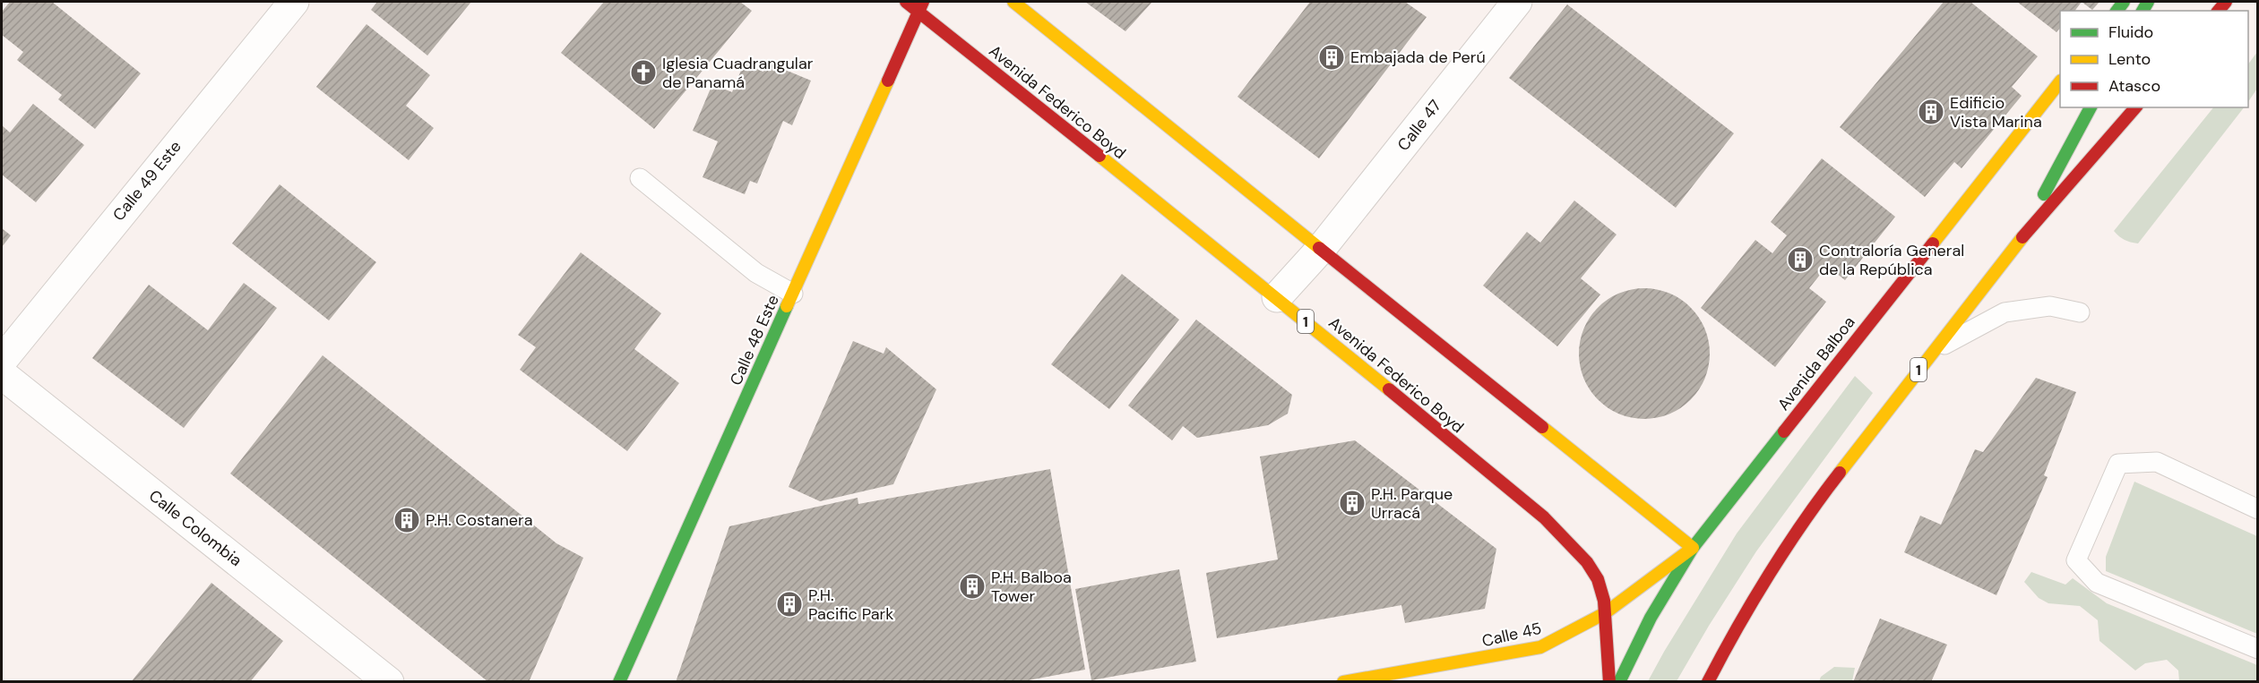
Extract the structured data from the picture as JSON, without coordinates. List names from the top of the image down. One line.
{"streets":{"main road":["Avenida Federico Boyd","1","Calle 48 Este","Avenida Balboa","Calle 45"],"street":["Calle 47","Calle 49 Este","Calle Colombia"]},"crossings":[["Avenida Federico Boyd","Calle 47"],["Avenida Federico Boyd","Calle 48 Este"],["Avenida Federico Boyd","Calle 45"],["Avenida Balboa","Calle 45"]],"places":{"building":["Embajada de Perú","Edificio Vista Marina","Contraloría General de la República","P.H. Parque Urracá","P.H. Costanera","P.H. Balboa Tower","P.H. Pacific Park"],"church":["Iglesia Cuadrangular de Panamá"]},"legend":["Fluido","Lento","Atasco"]}
